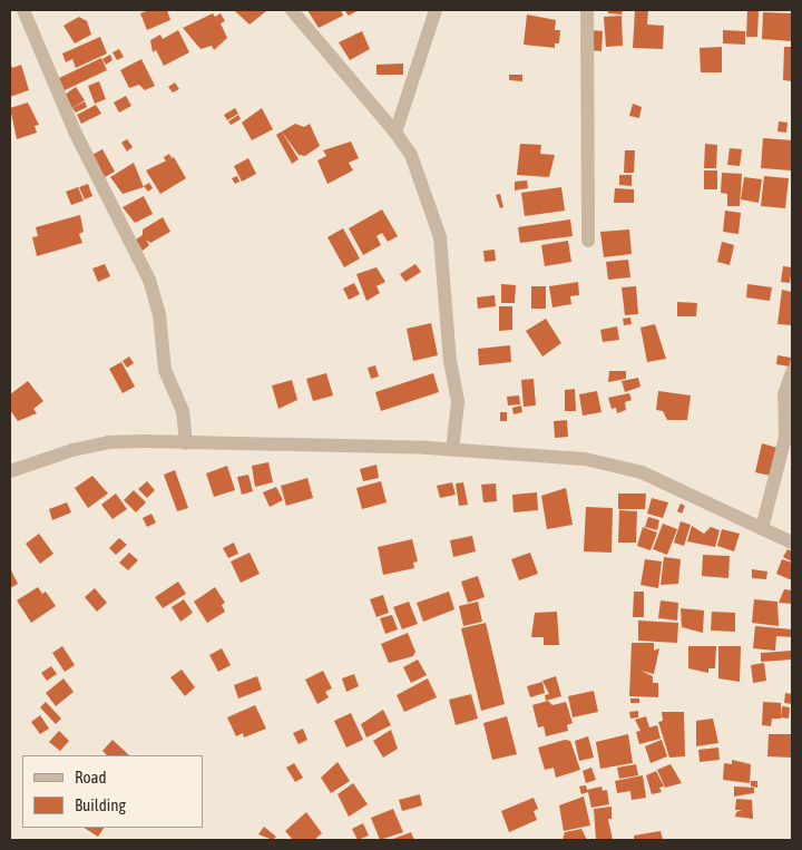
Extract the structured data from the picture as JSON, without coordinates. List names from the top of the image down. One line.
{"legend":["Road","Building"]}
